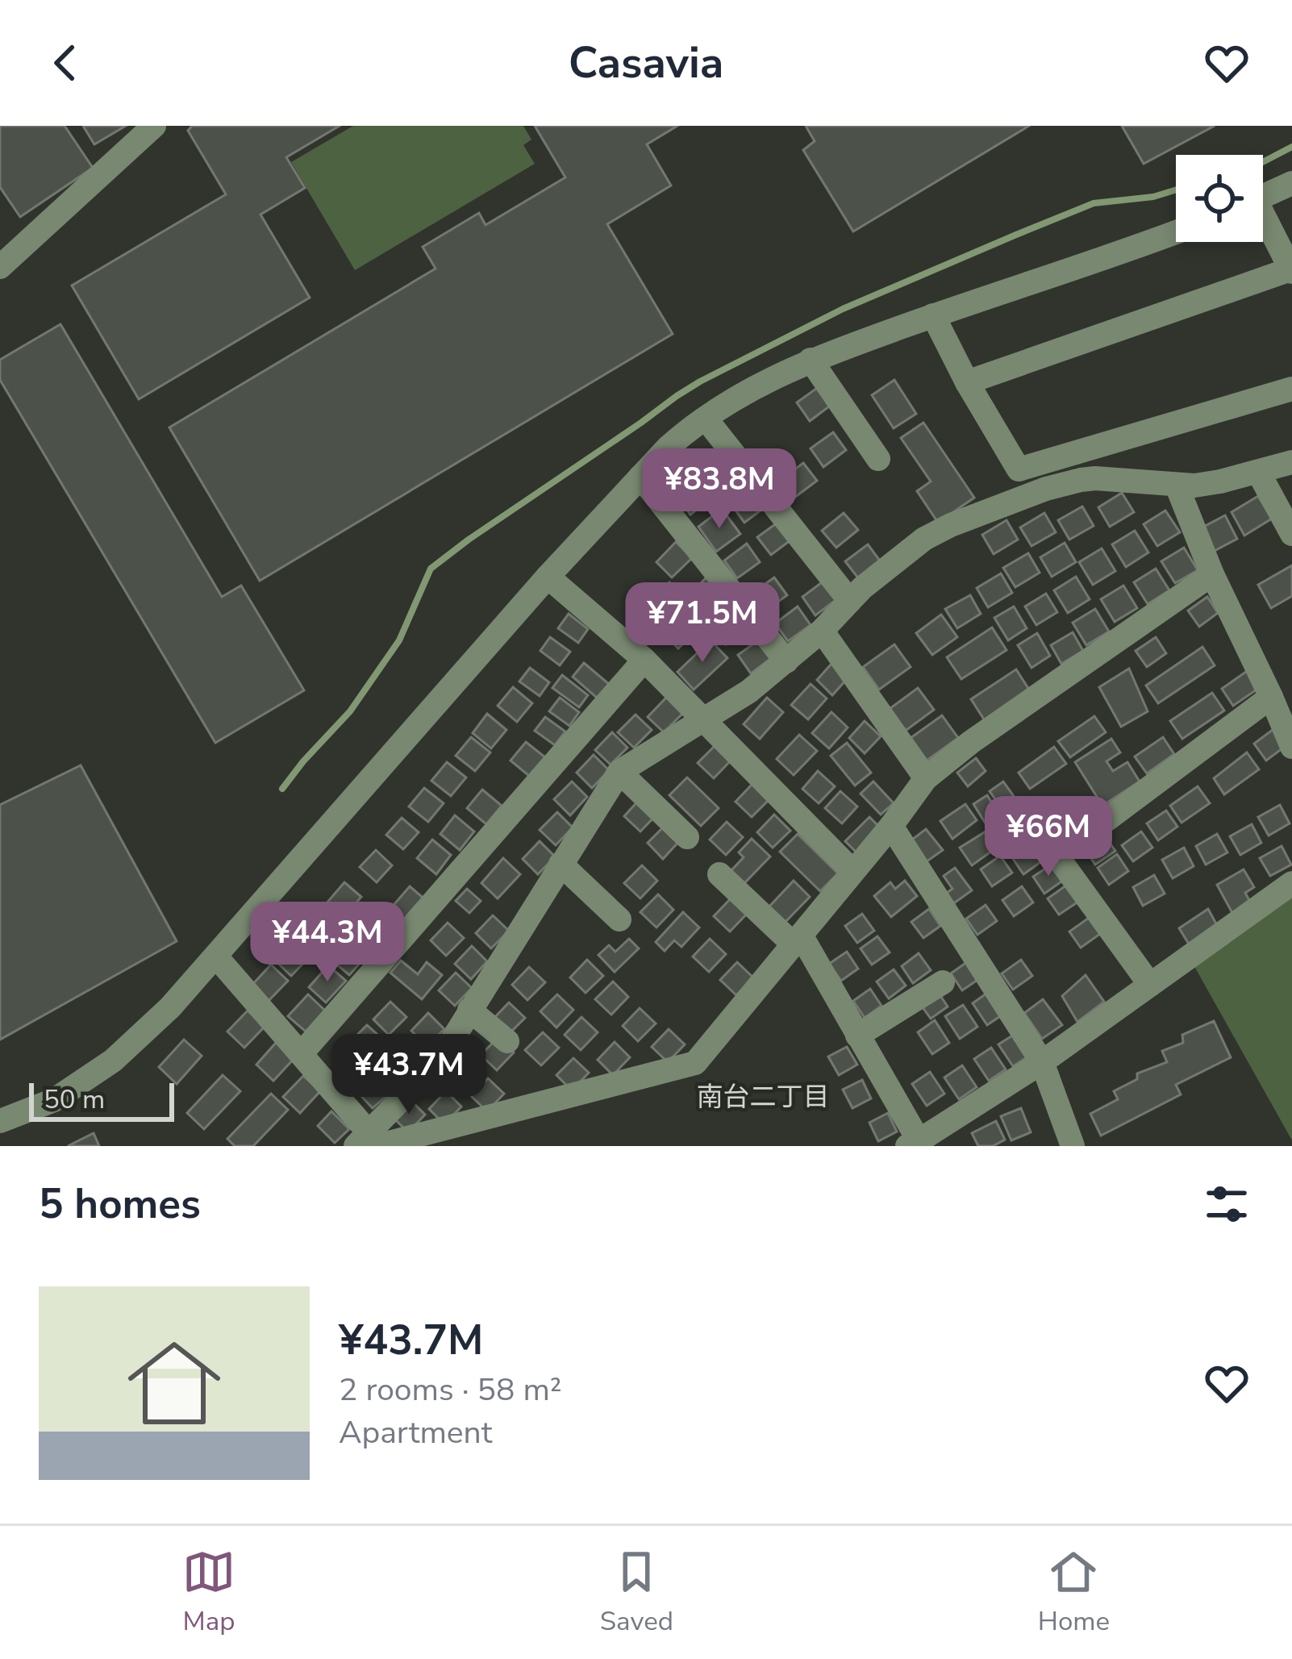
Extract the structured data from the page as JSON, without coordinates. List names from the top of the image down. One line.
{"districts":["南台二丁目"],"scale_bar":"50 m","page":{"header":"Casavia","price":["¥83.8M","¥71.5M","¥66M","¥44.3M","¥43.7M"],"scale":"50 m","heading":"5 homes","list":[{"name":"¥43.7M","note":"2 rooms · 58 m² · Apartment"}],"tabs":["Map","Saved","Home"]}}
